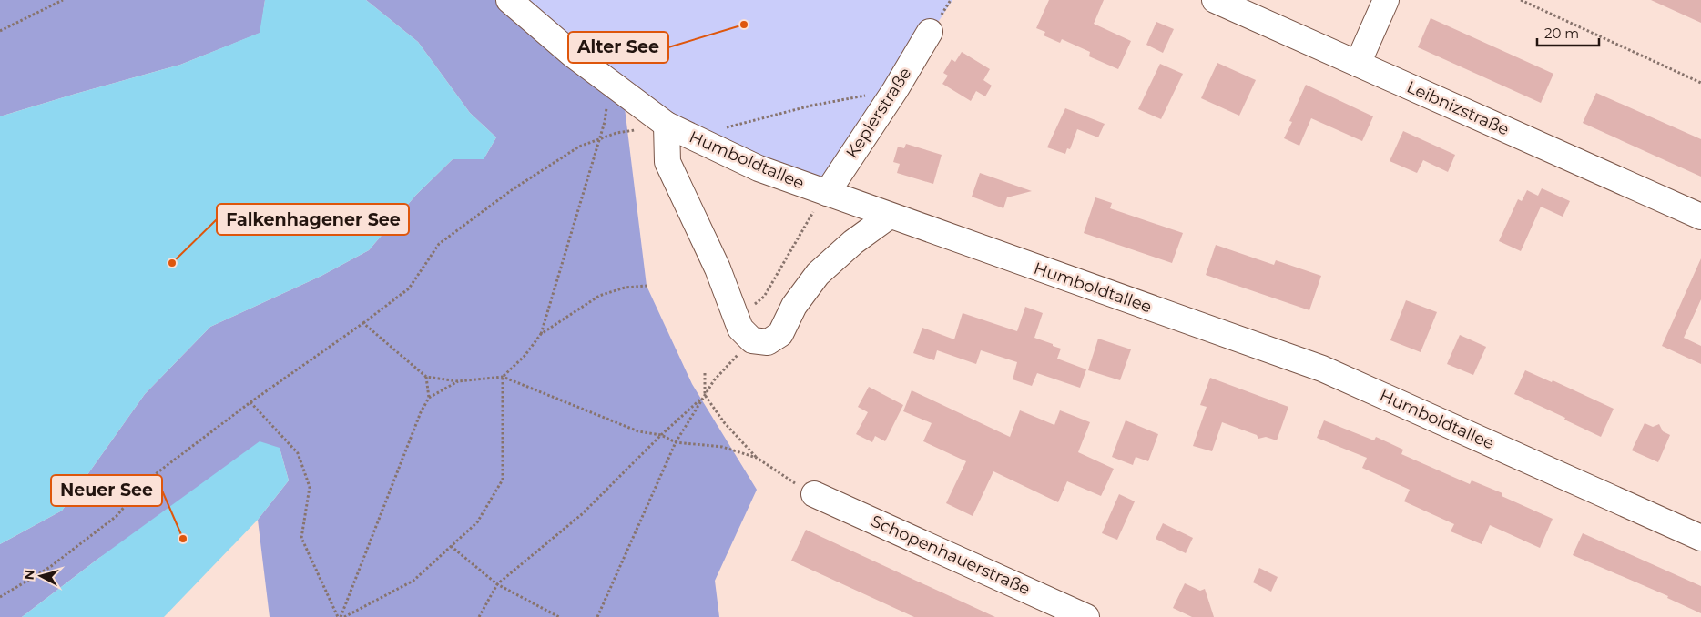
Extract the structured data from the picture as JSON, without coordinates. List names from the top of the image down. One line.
{"streets":{"street":["Leibnizstraße","Keplerstraße","Humboldtallee","Schopenhauerstraße"]},"crossings":[["Keplerstraße","Humboldtallee"]],"places":["Alter See","Falkenhagener See","Neuer See"],"scale_bar":"20 m","north":"left"}
